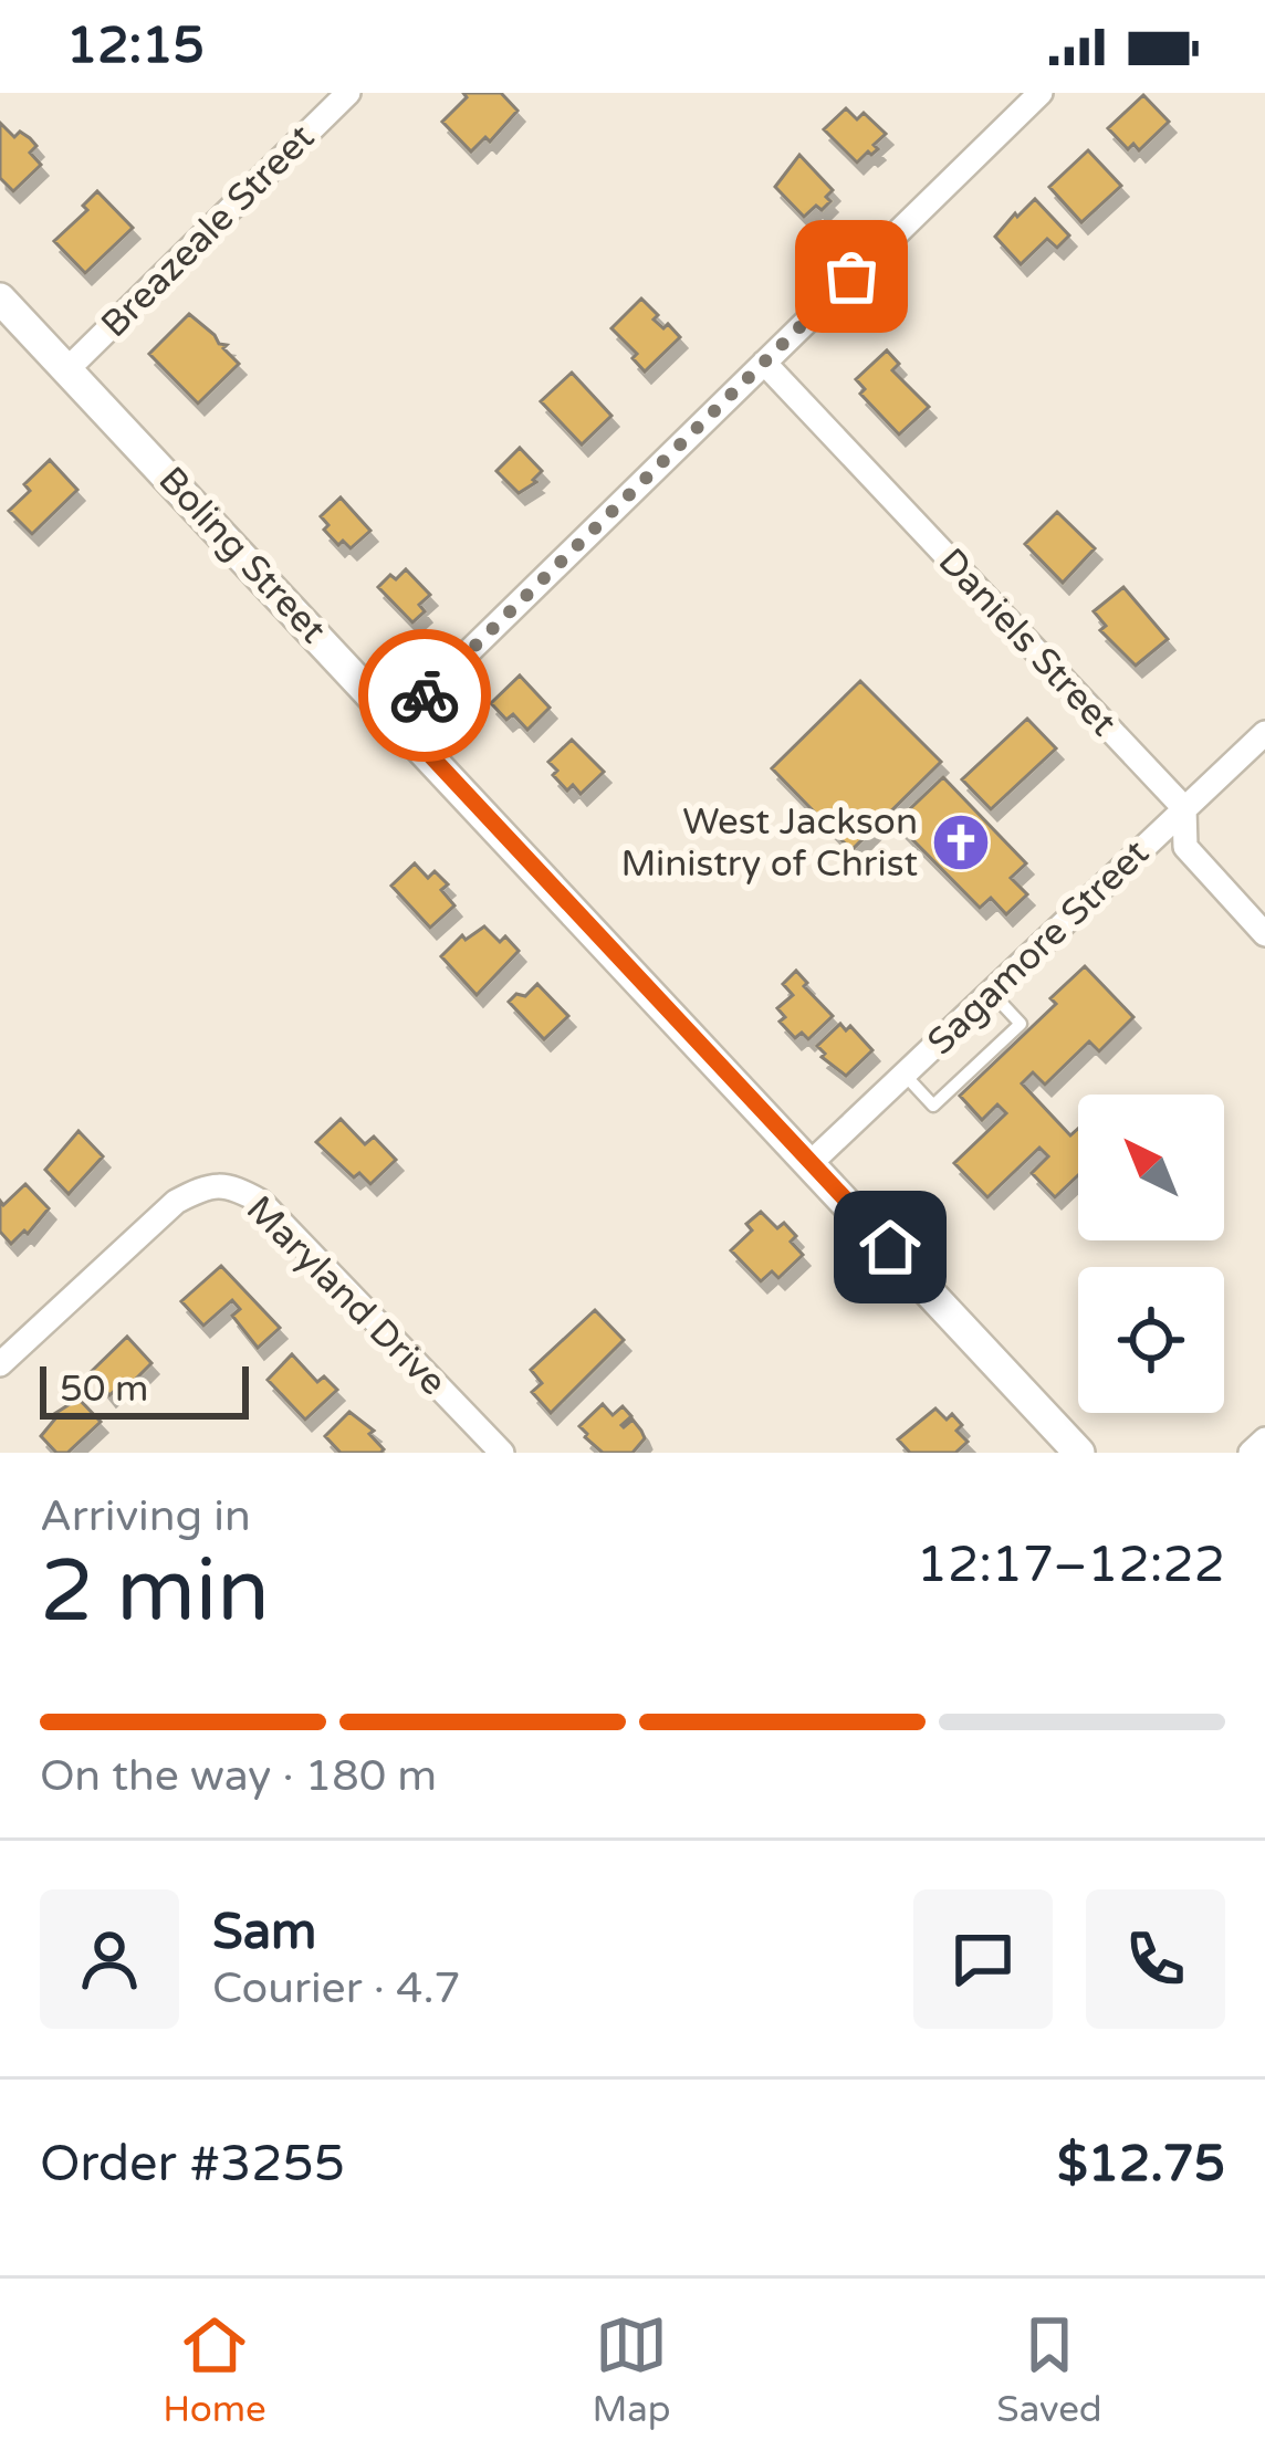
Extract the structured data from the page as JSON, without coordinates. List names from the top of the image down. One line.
{"streets":{"street":["Breazeale Street","Boling Street","Daniels Street","Sagamore Street","Maryland Drive"]},"crossings":[["Breazeale Street","Boling Street"],["Boling Street","Sagamore Street"],["Daniels Street","Sagamore Street"]],"places":{"church":["West Jackson Ministry of Christ"]},"scale_bar":"50 m","north":"top left","page":{"status":"12:15","scale":"50 m","heading":["2 min","Arriving in","12:17–12:22"],"panel":["Sam","Courier · 4.7","Order #3255","$12.75"],"bar":"On the way · 180 m","tabs":["Home","Map","Saved"]}}
